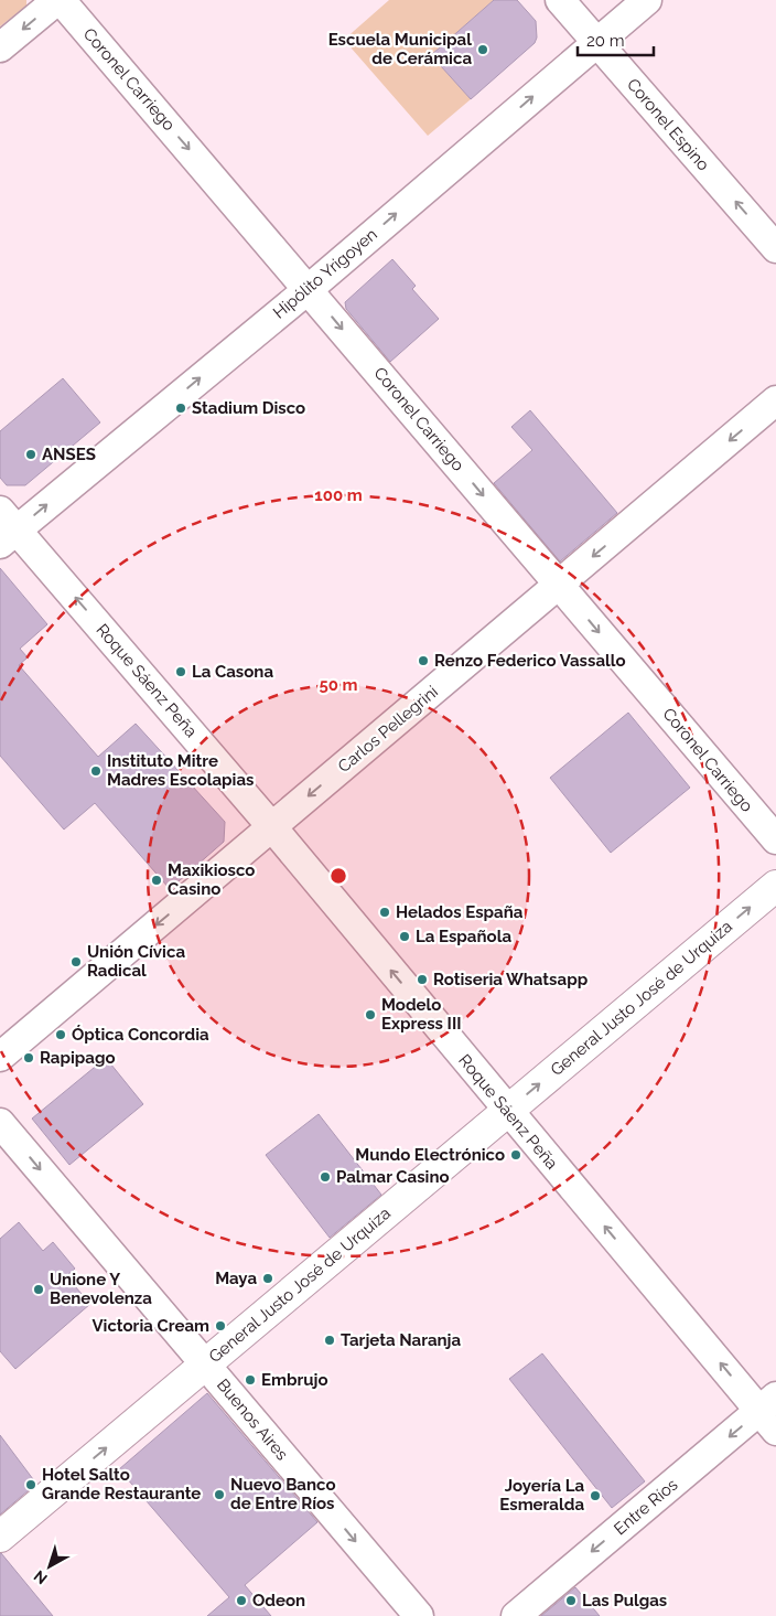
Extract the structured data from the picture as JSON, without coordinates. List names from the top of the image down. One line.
{"streets":{"street":["Coronel Carriego","Coronel Espino","Hipólito Yrigoyen","Roque Sáenz Peña","Carlos Pellegrini","General Justo José de Urquiza","Buenos Aires","Entre Ríos"]},"crossings":[["Coronel Carriego","Hipólito Yrigoyen"],["Coronel Carriego","Carlos Pellegrini"],["Coronel Espino","Hipólito Yrigoyen"],["Hipólito Yrigoyen","Roque Sáenz Peña"],["Roque Sáenz Peña","Carlos Pellegrini"],["Roque Sáenz Peña","General Justo José de Urquiza"],["Roque Sáenz Peña","Entre Ríos"],["General Justo José de Urquiza","Buenos Aires"]],"one_way":["Coronel Carriego","Coronel Espino","Hipólito Yrigoyen","Roque Sáenz Peña","Carlos Pellegrini","General Justo José de Urquiza","Buenos Aires","Entre Ríos"],"places":["Escuela Municipal de Cerámica","Stadium Disco","ANSES","Renzo Federico Vassallo","La Casona","Instituto Mitre Madres Escolapias","Maxikiosco Casino","Helados España","La Española","Unión Cívica Radical","Rotiseria Whatsapp","Modelo Express III","Óptica Concordia","Rapipago","Mundo Electrónico","Palmar Casino","Maya","Unione Y Benevolenza","Victoria Cream","Tarjeta Naranja","Embrujo","Hotel Salto Grande Restaurante","Nuevo Banco de Entre Ríos","Joyería La Esmeralda","Odeon","Las Pulgas"],"scale_bar":"20 m","north":"bottom left","rings":["100 m","50 m"]}
